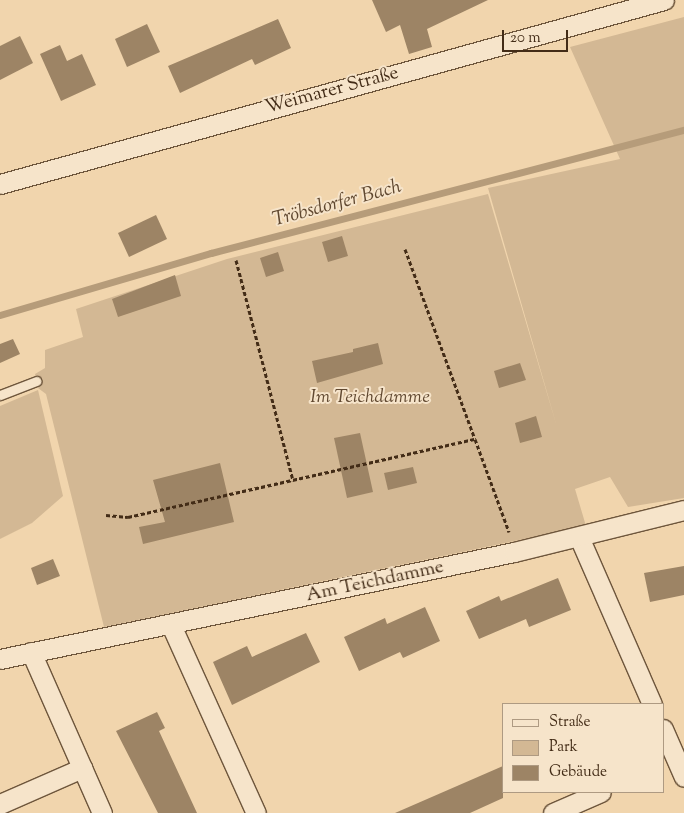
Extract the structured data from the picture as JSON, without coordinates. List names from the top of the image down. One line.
{"streets":{"street":["Weimarer Straße","Am Teichdamme"]},"water":["Tröbsdorfer Bach"],"parks":["Im Teichdamme"],"legend":["Straße","Park","Gebäude"],"scale_bar":"20 m"}
